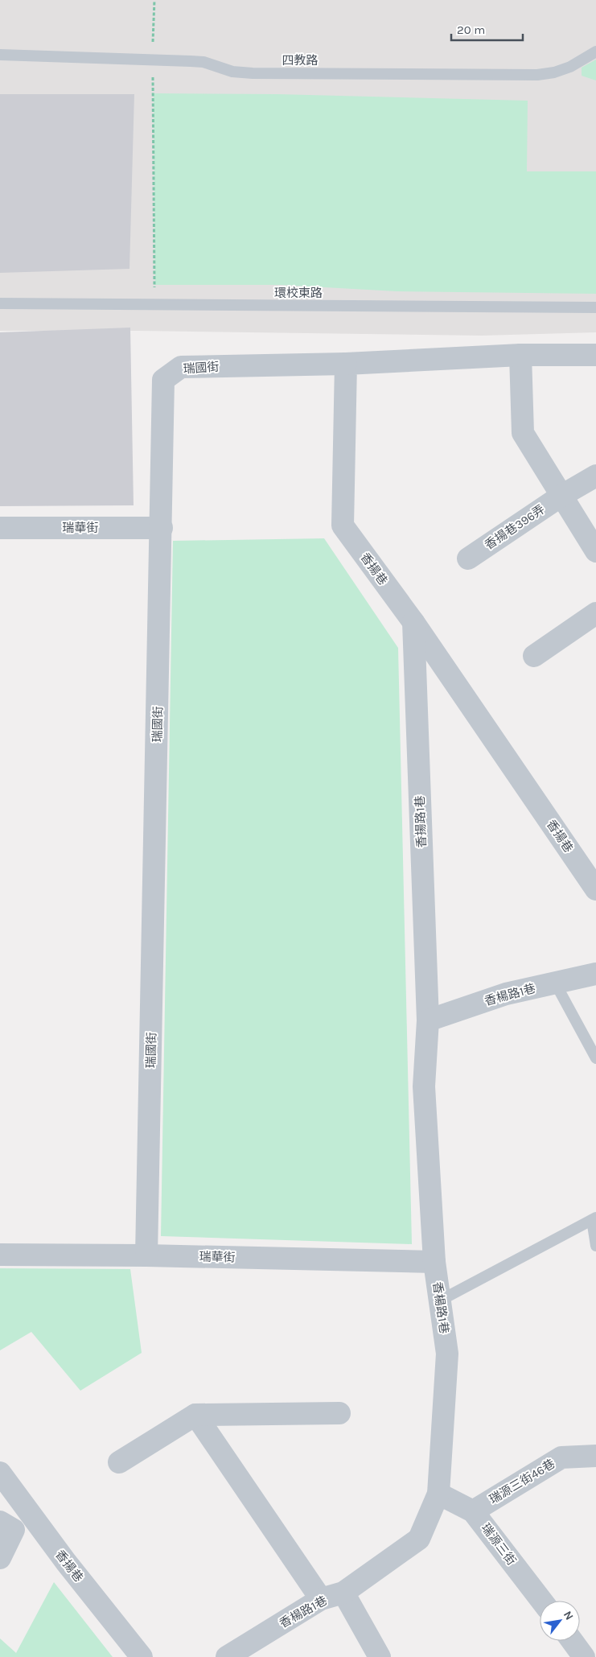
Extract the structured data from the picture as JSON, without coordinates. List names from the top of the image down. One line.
{"streets":{"street":["瑞國街","香揚巷396弄","瑞華街","香揚巷","香揚路1巷","香楊路1巷","瑞源三街46巷","瑞源三街"],"lane":["四教路","環校東路"]},"crossings":[["瑞國街","瑞華街"],["瑞國街","香揚巷"],["瑞華街","香楊路1巷"],["香揚巷","香揚路1巷"],["香揚路1巷","香楊路1巷"],["香楊路1巷","瑞源三街"],["瑞源三街46巷","瑞源三街"]],"scale_bar":"20 m","north":"top right"}
